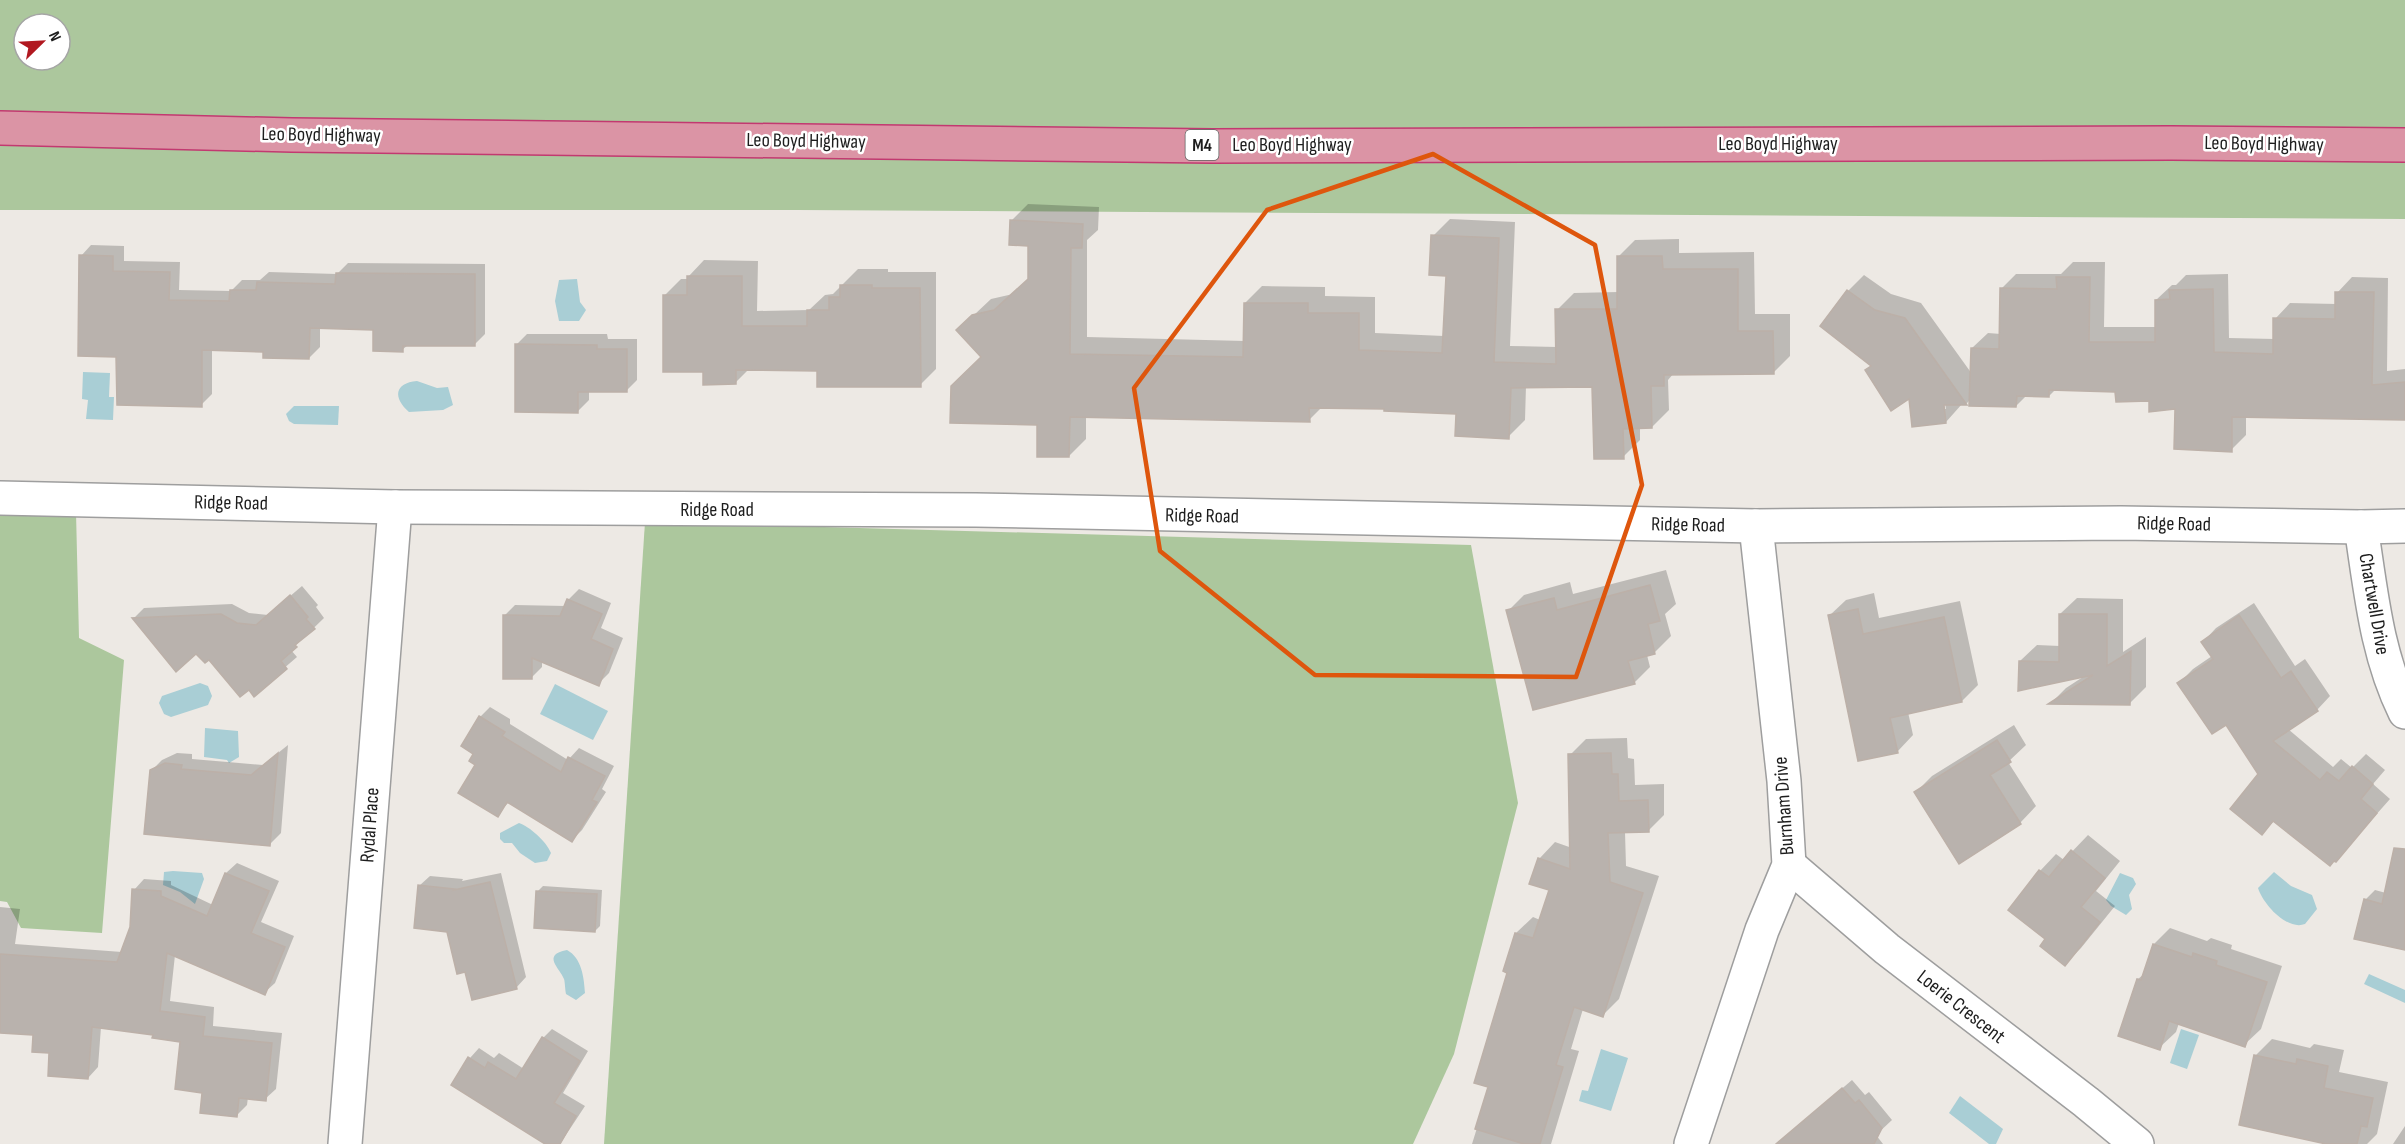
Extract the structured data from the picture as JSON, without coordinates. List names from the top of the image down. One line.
{"streets":{"highway":["Leo Boyd Highway","M4"],"street":["Ridge Road","Chartwell Drive","Burnham Drive","Rydal Place","Loerie Crescent"]},"crossings":[["Ridge Road","Chartwell Drive"],["Ridge Road","Burnham Drive"],["Ridge Road","Rydal Place"],["Burnham Drive","Loerie Crescent"]],"north":"top right"}
